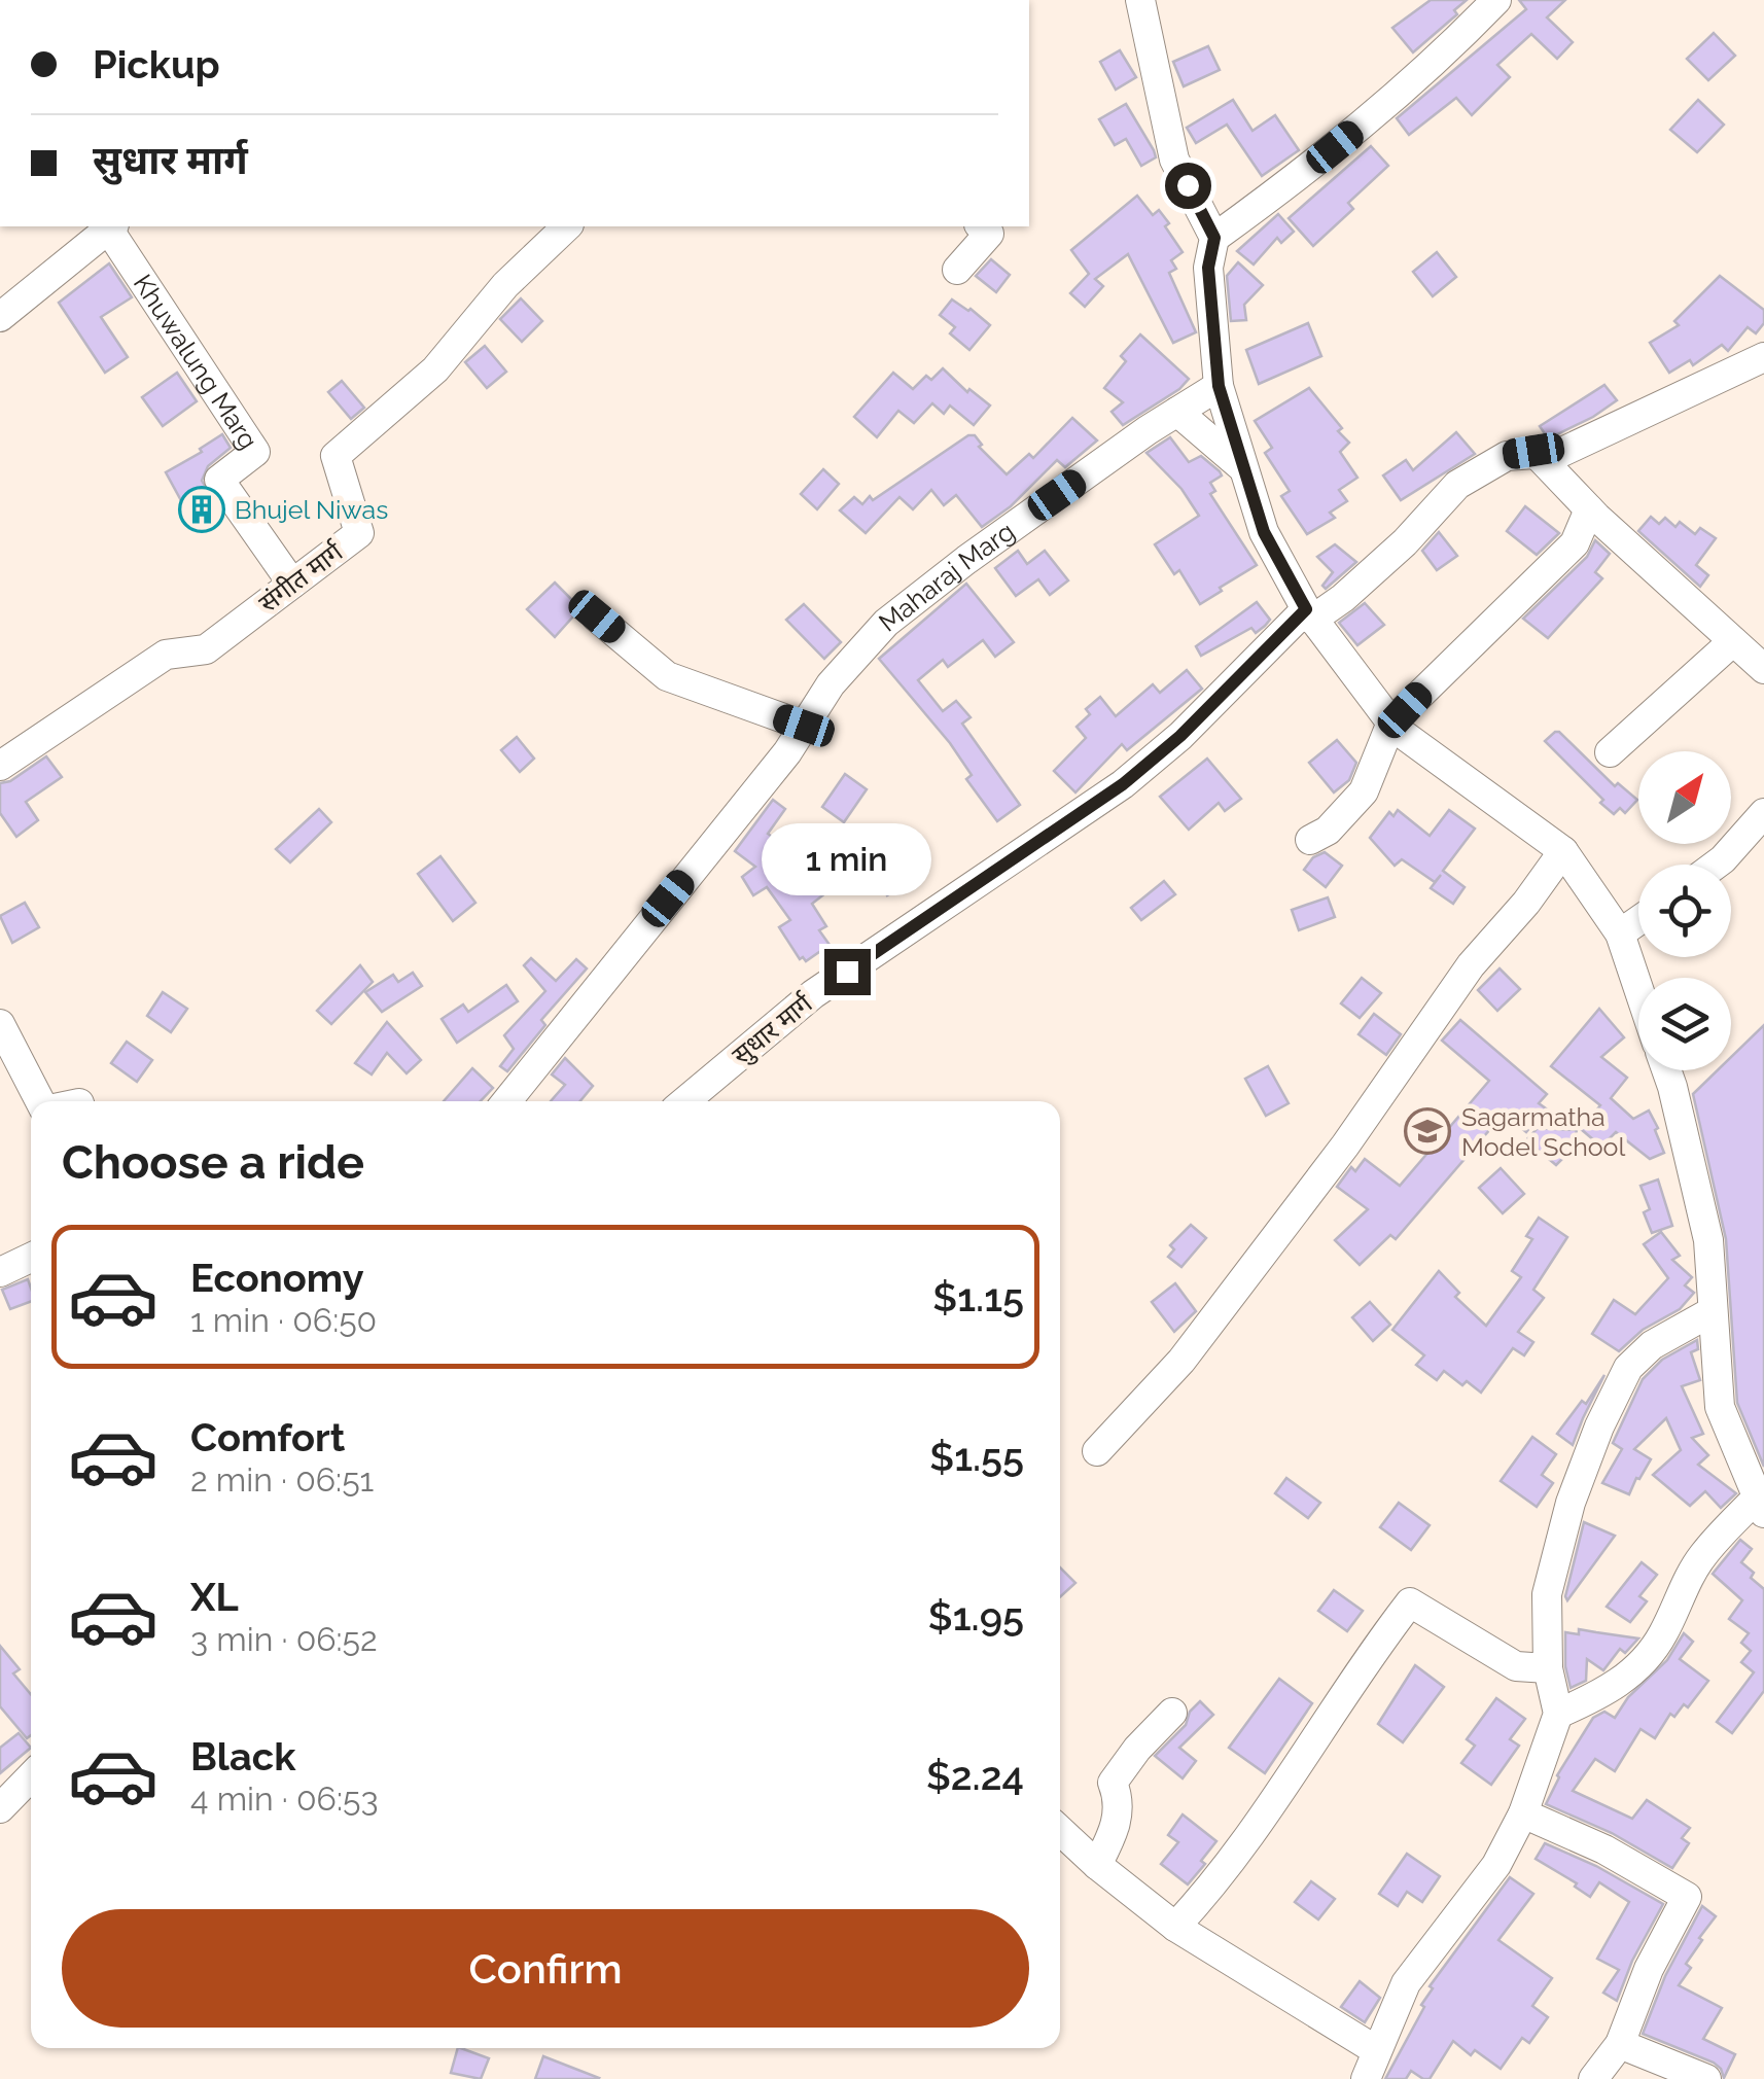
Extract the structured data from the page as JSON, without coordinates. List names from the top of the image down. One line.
{"streets":{"street":["Khuwalung Marg","संगीत मार्ग","Maharaj Marg","सुधार मार्ग"]},"crossings":[["Khuwalung Marg","संगीत मार्ग"]],"places":{"building":["Bhujel Niwas"],"school or university":["Sagarmatha Model School"]},"north":"top right","page":{"banner":["Pickup","सुधार मार्ग"],"bubble":"1 min","heading":"Choose a ride","list":[{"name":"Economy","note":"1 min · 06:50","value":"$1.15"},{"name":"Comfort","note":"2 min · 06:51","value":"$1.55"},{"name":"XL","note":"3 min · 06:52","value":"$1.95"},{"name":"Black","note":"4 min · 06:53","value":"$2.24"}],"buttons":"Confirm"}}
